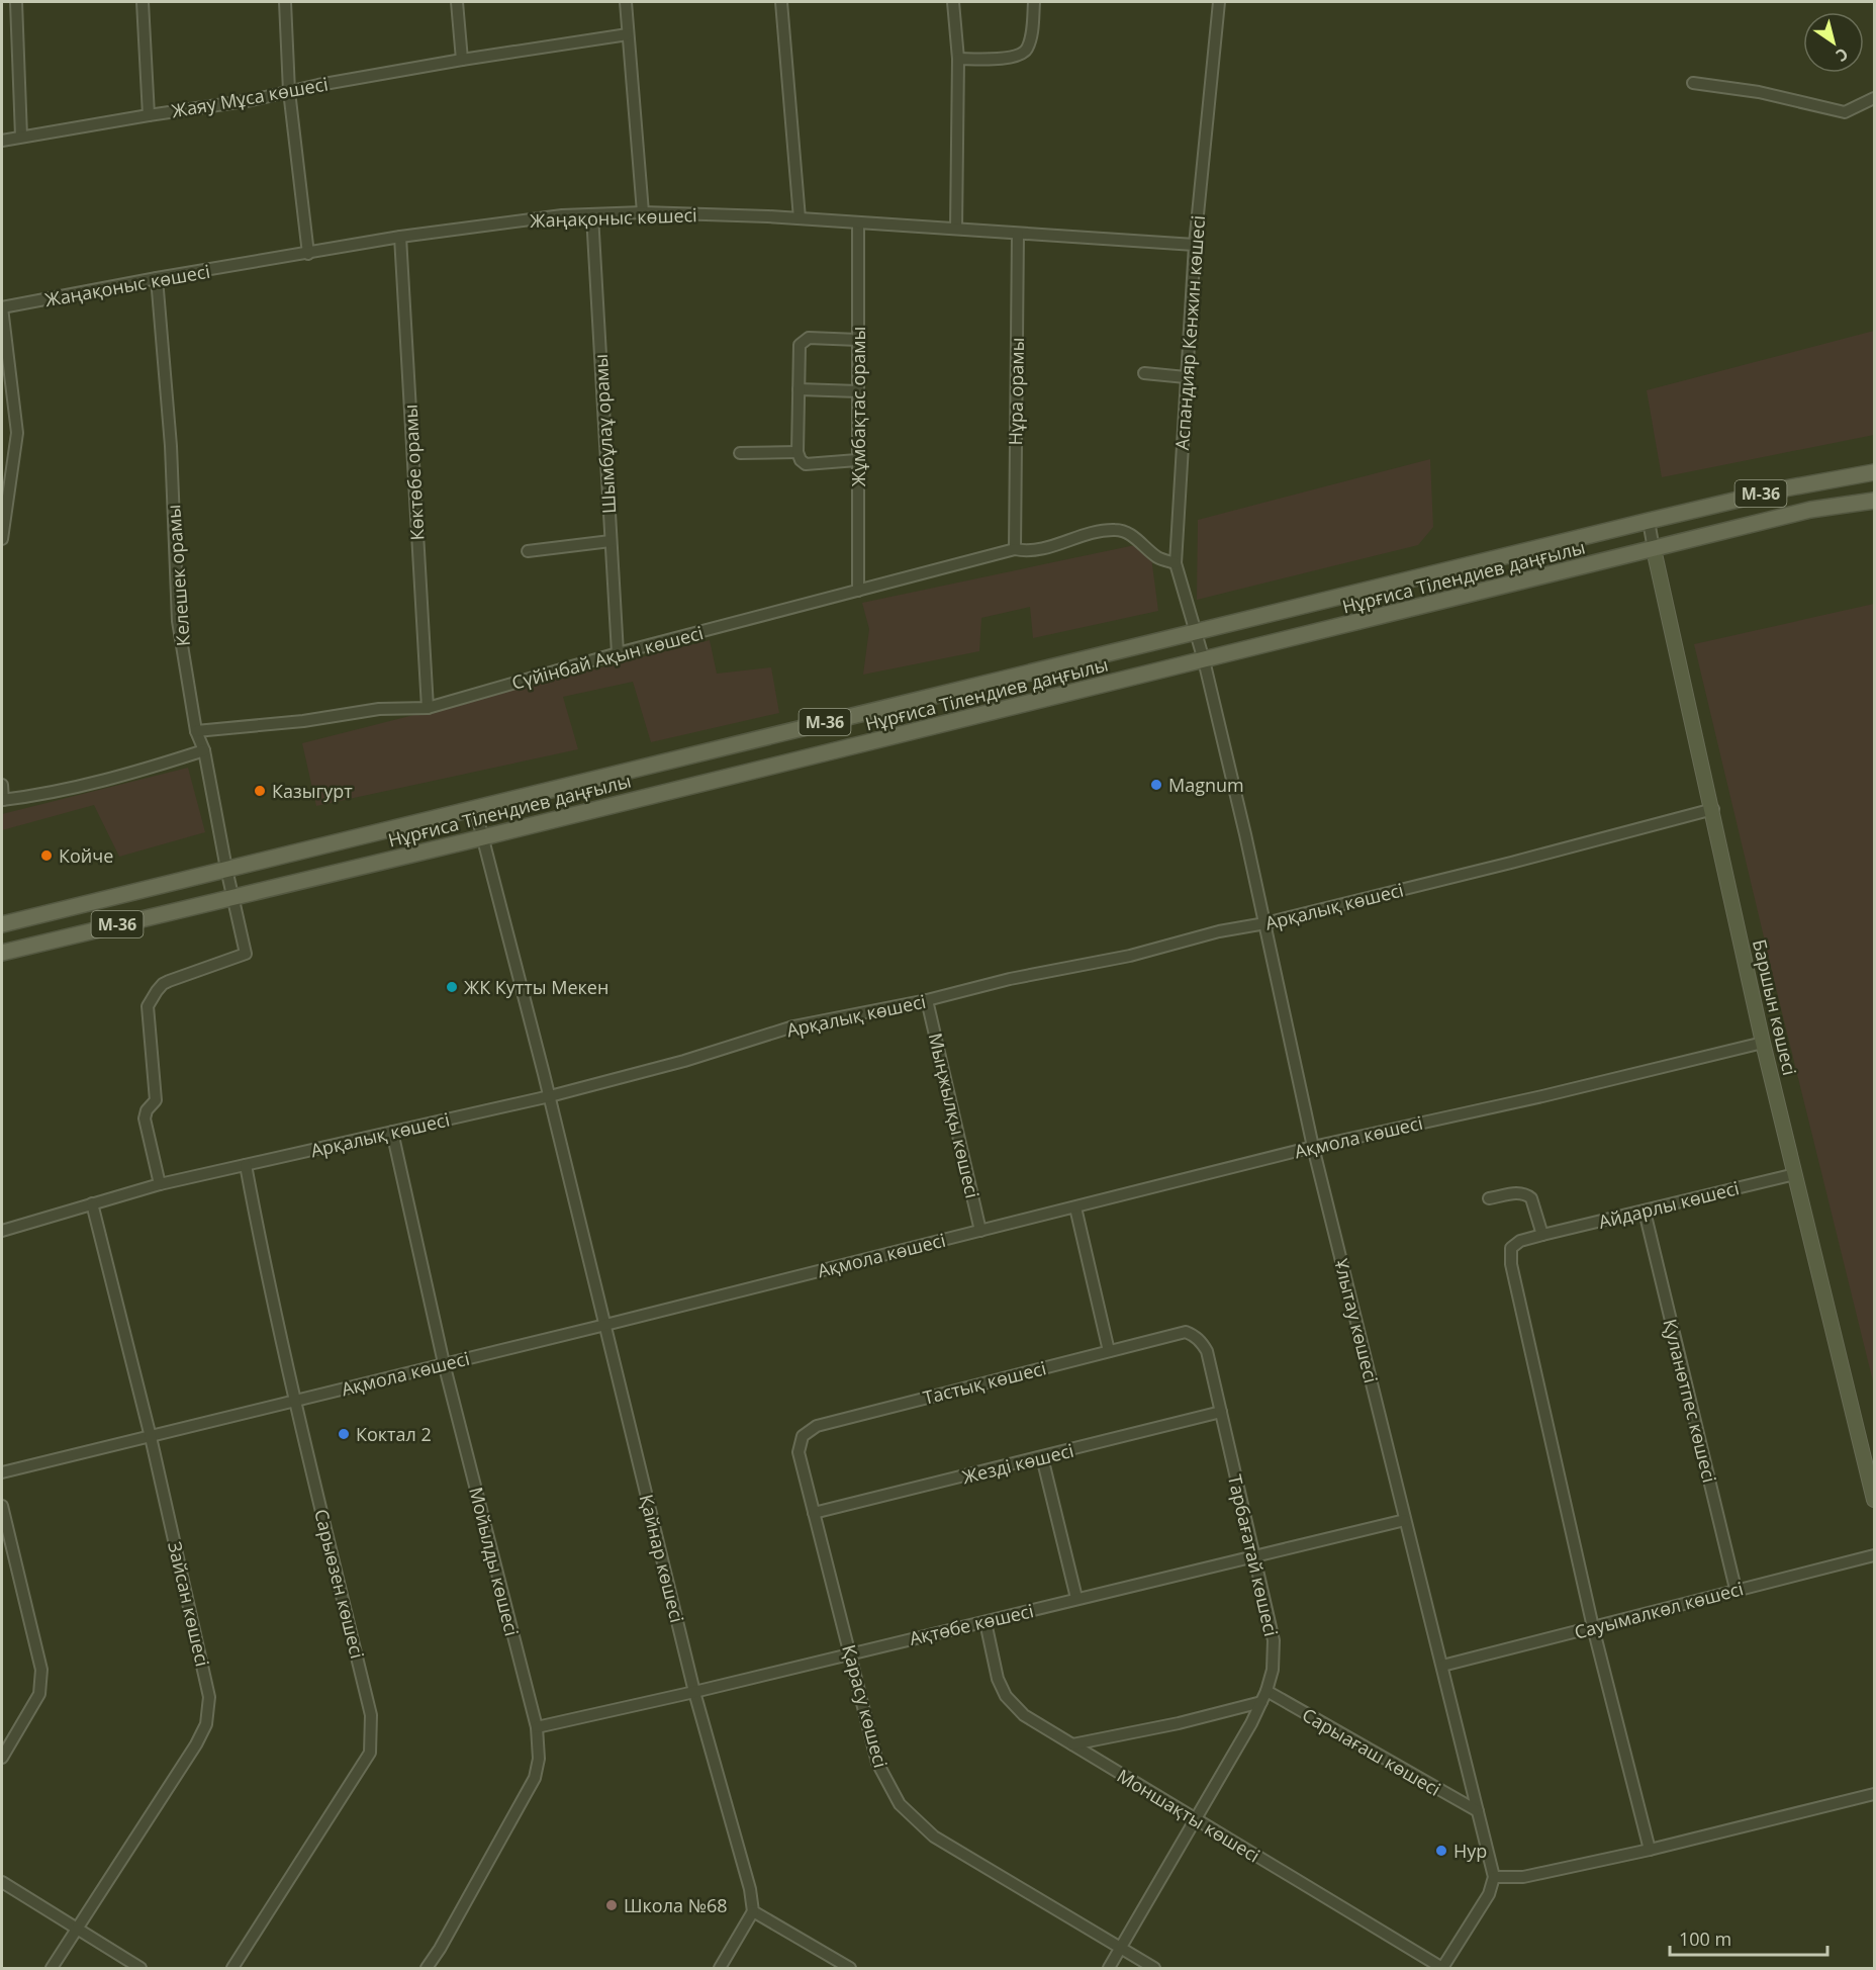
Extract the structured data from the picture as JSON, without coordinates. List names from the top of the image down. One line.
{"streets":{"main road":["M-36","Нұрғиса Тілендиев даңғылы"],"street":["Жаяу Мұса көшесі","Жаңақоныс көшесі","Аспандияр Кенжин көшесі","Нұра орамы","Жұмбақтас орамы","Шымбұлаұ орамы","Көктөбе орамы","Келешек орамы","Сүйінбай Ақын көшесі","Арқалық көшесі","Баршын көшесі","Мыңжылқы көшесі","Ақмола көшесі","Айдарлы көшесі","Ұлытау көшесі","Тастық көшесі","Қуланөтпес көшесі","Жезді көшесі","Тарбағатай көшесі","Қайнар көшесі","Мойылды көшесі","Сарыөзен көшесі","Зайсан көшесі","Сауымалкөл көшесі","Ақтөбе көшесі","Қарасу көшесі","Сарыағаш көшесі","Моншақты көшесі"]},"crossings":[["Жаңақоныс көшесі","Аспандияр Кенжин көшесі"],["Жаңақоныс көшесі","Нұра орамы"],["Жаңақоныс көшесі","Жұмбақтас орамы"],["Жаңақоныс көшесі","Шымбұлаұ орамы"],["Жаңақоныс көшесі","Көктөбе орамы"],["Жаңақоныс көшесі","Келешек орамы"],["Аспандияр Кенжин көшесі","Нұрғиса Тілендиев даңғылы"],["Аспандияр Кенжин көшесі","Сүйінбай Ақын көшесі"],["Аспандияр Кенжин көшесі","Ұлытау көшесі"],["Нұра орамы","Сүйінбай Ақын көшесі"],["Жұмбақтас орамы","Сүйінбай Ақын көшесі"],["Шымбұлаұ орамы","Сүйінбай Ақын көшесі"],["Көктөбе орамы","Сүйінбай Ақын көшесі"],["Келешек орамы","Нұрғиса Тілендиев даңғылы"],["Келешек орамы","Сүйінбай Ақын көшесі"],["Нұрғиса Тілендиев даңғылы","Баршын көшесі"],["Нұрғиса Тілендиев даңғылы","Ұлытау көшесі"],["Нұрғиса Тілендиев даңғылы","Қайнар көшесі"],["Арқалық көшесі","Баршын көшесі"],["Арқалық көшесі","Мыңжылқы көшесі"],["Арқалық көшесі","Ұлытау көшесі"],["Арқалық көшесі","Қайнар көшесі"],["Арқалық көшесі","Мойылды көшесі"],["Арқалық көшесі","Сарыөзен көшесі"],["Арқалық көшесі","Зайсан көшесі"],["Баршын көшесі","Ақмола көшесі"],["Баршын көшесі","Айдарлы көшесі"],["Мыңжылқы көшесі","Ақмола көшесі"],["Ақмола көшесі","Ұлытау көшесі"],["Ақмола көшесі","Қайнар көшесі"],["Ақмола көшесі","Мойылды көшесі"],["Ақмола көшесі","Сарыөзен көшесі"],["Ақмола көшесі","Зайсан көшесі"],["Айдарлы көшесі","Қуланөтпес көшесі"],["Айдарлы көшесі","Сауымалкөл көшесі"],["Ұлытау көшесі","Сауымалкөл көшесі"],["Ұлытау көшесі","Ақтөбе көшесі"],["Ұлытау көшесі","Сарыағаш көшесі"],["Тастық көшесі","Тарбағатай көшесі"],["Тастық көшесі","Қарасу көшесі"],["Қуланөтпес көшесі","Сауымалкөл көшесі"],["Жезді көшесі","Тарбағатай көшесі"],["Жезді көшесі","Қарасу көшесі"],["Тарбағатай көшесі","Ақтөбе көшесі"],["Тарбағатай көшесі","Қарасу көшесі"],["Тарбағатай көшесі","Сарыағаш көшесі"],["Тарбағатай көшесі","Моншақты көшесі"],["Қайнар көшесі","Ақтөбе көшесі"],["Мойылды көшесі","Ақтөбе көшесі"],["Ақтөбе көшесі","Қарасу көшесі"],["Ақтөбе көшесі","Моншақты көшесі"]],"places":["Magnum","Казыгурт","Койче","ЖК Кутты Мекен","Коктал 2","Нур","Школа №68"],"scale_bar":"100 m","north":"bottom right"}
